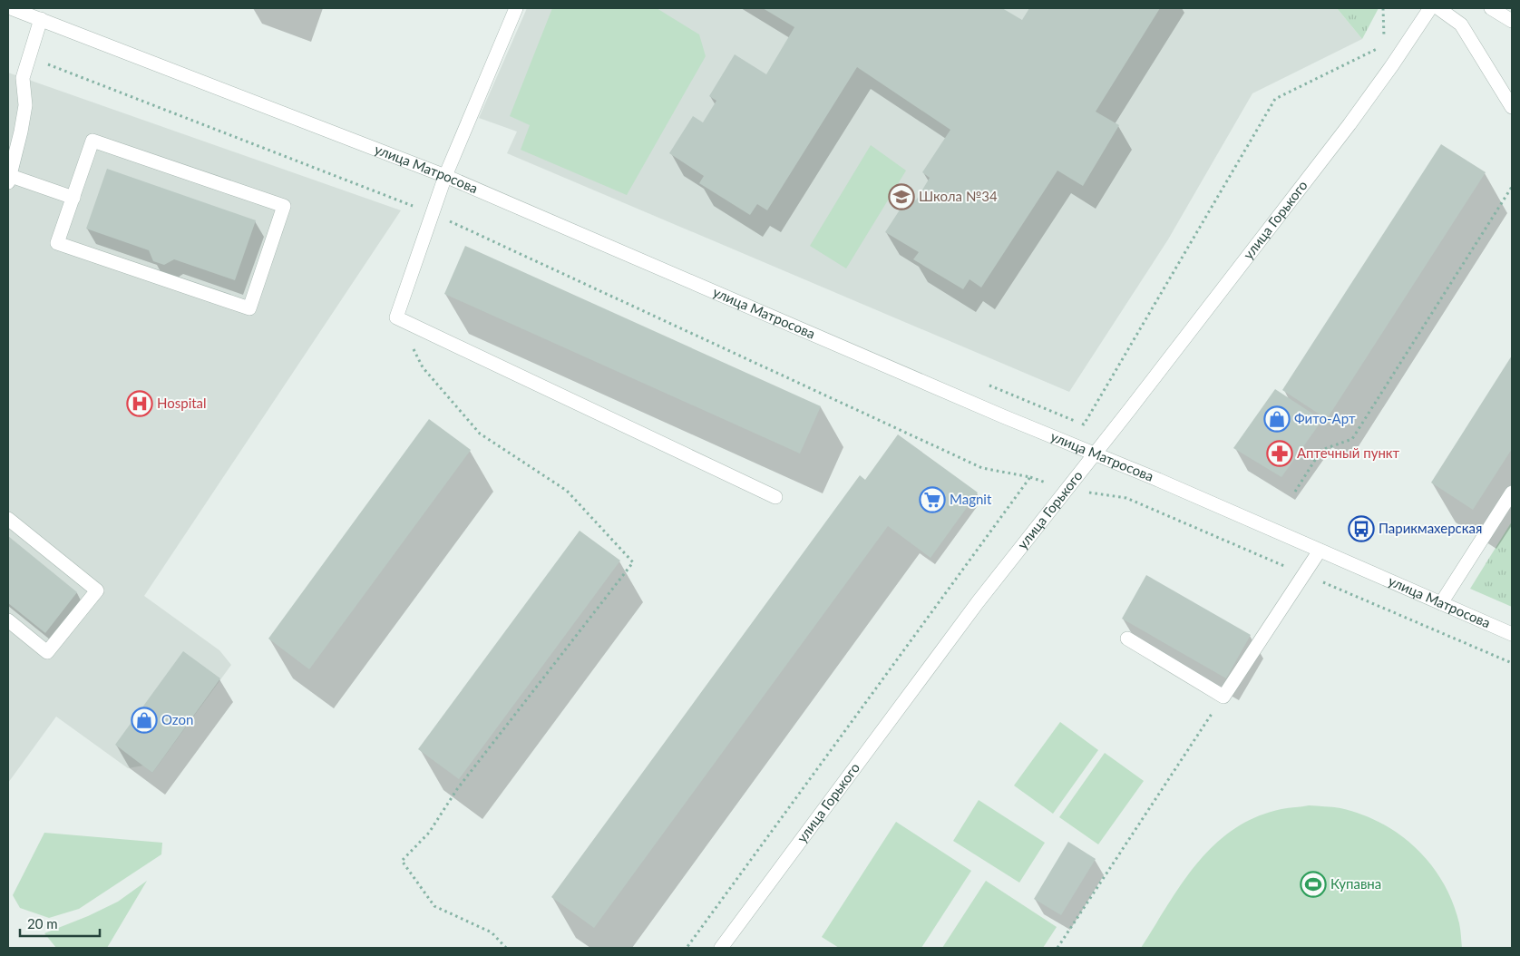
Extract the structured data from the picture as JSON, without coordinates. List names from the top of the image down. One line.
{"streets":{"street":["улица Матросова","улица Горького"]},"crossings":[["улица Матросова","улица Горького"]],"places":{"school or university":["Школа №34"],"hospital":["Hospital"],"shop":["Фито-Арт","Ozon"],"pharmacy":["Аптечный пункт"],"supermarket":["Magnit"],"bus stop":["Парикмахерская"],"sports":["Купавна"]},"scale_bar":"20 m"}
